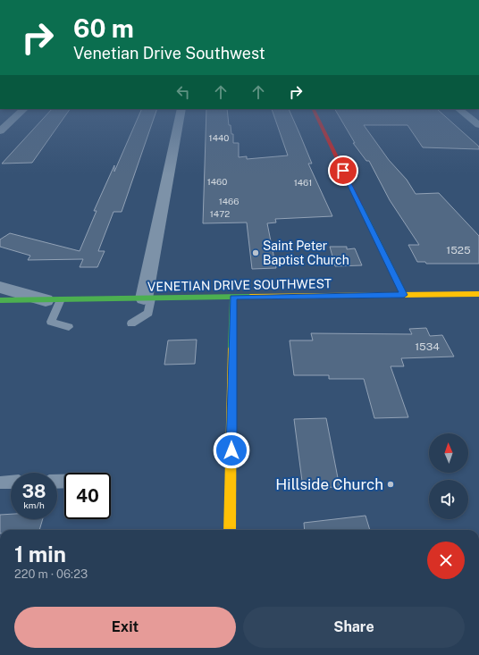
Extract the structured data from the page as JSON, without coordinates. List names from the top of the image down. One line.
{"streets":{"street":["VENETIAN DRIVE SOUTHWEST"]},"places":["Saint Peter Baptist Church","Hillside Church"],"house_numbers":["1440","1460","1461","1466","1472","1525","1534"],"north":"top","page":{"turn":["60 m","Venetian Drive Southwest"],"speed":"38 km/h","limit":"40","heading":["1 min","220 m · 06:23"],"buttons":["Exit","Share"]}}
